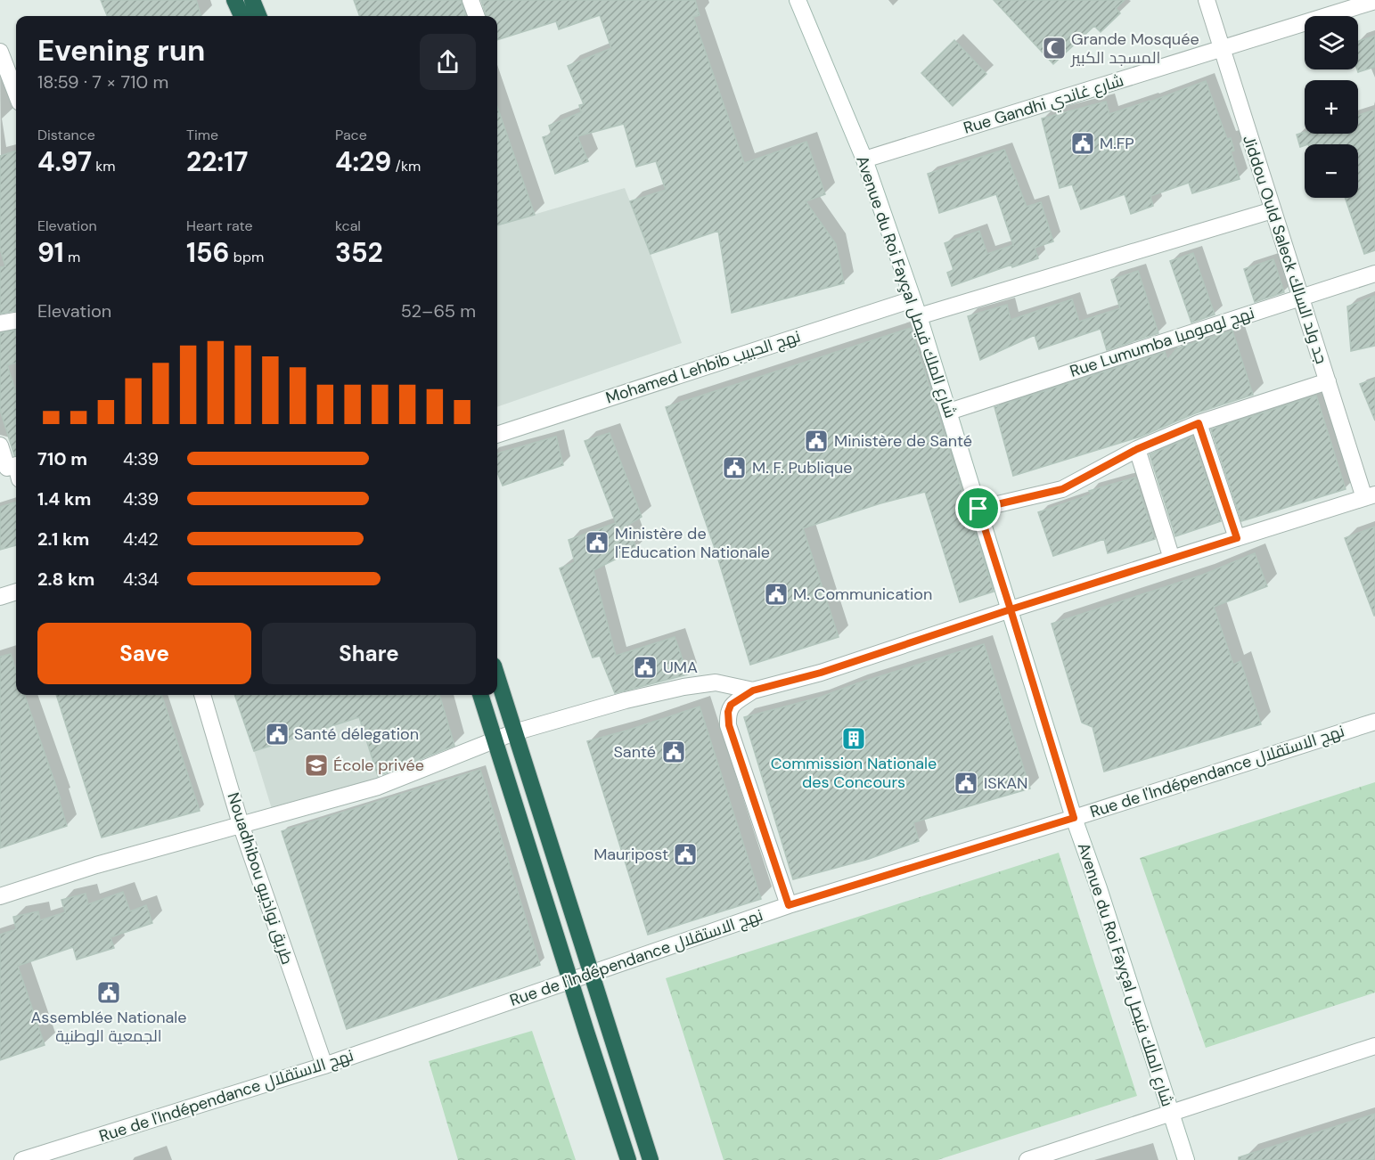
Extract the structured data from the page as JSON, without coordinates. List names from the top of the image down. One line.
{"streets":{"street":["Rue Gandhi شارع غاندي","Jiddou Ould Saleck جد ولد السالك","Avenue du Roi Fayçal شارع الملك فيصل","Rue Lumumba نهج لومومبا","Mohamed Lehbib نهج الحبيب","Rue de l'Indépendance نهج الاستقلال","Nouadhibou طريق نواذيبو"]},"crossings":[["Rue Gandhi شارع غاندي","Jiddou Ould Saleck جد ولد السالك"],["Rue Gandhi شارع غاندي","Avenue du Roi Fayçal شارع الملك فيصل"],["Jiddou Ould Saleck جد ولد السالك","Rue Lumumba نهج لومومبا"],["Avenue du Roi Fayçal شارع الملك فيصل","Rue Lumumba نهج لومومبا"],["Avenue du Roi Fayçal شارع الملك فيصل","Mohamed Lehbib نهج الحبيب"],["Avenue du Roi Fayçal شارع الملك فيصل","Rue de l'Indépendance نهج الاستقلال"],["Rue de l'Indépendance نهج الاستقلال","Nouadhibou طريق نواذيبو"]],"places":{"mosque":["Grande Mosquée المسجد الكبير"],"public building":["M.FP","Ministère de Santé","M. F. Publique","Ministère de l'Education Nationale","M. Communication","UMA","Santé délegation","Santé","ISKAN","Mauripost","Assemblée Nationale الجمعية الوطنية"],"building":["Commission Nationale des Concours"],"school or university":["École privée"]},"page":{"map_buttons":["+","−"],"heading":["Evening run","18:59 · 7 × 710 m"],"stats":[["Distance","4.97 km"],["Time","22:17"],["Pace","4:29 /km"],["Elevation","91 m"],["Heart rate","156 bpm"],["kcal","352"]],"chart":["Elevation","52–65 m"],"list":[{"name":"710 m","note":"4:39"},{"name":"1.4 km","note":"4:39"},{"name":"2.1 km","note":"4:42"},{"name":"2.8 km","note":"4:34"}],"buttons":["Save","Share"]}}
